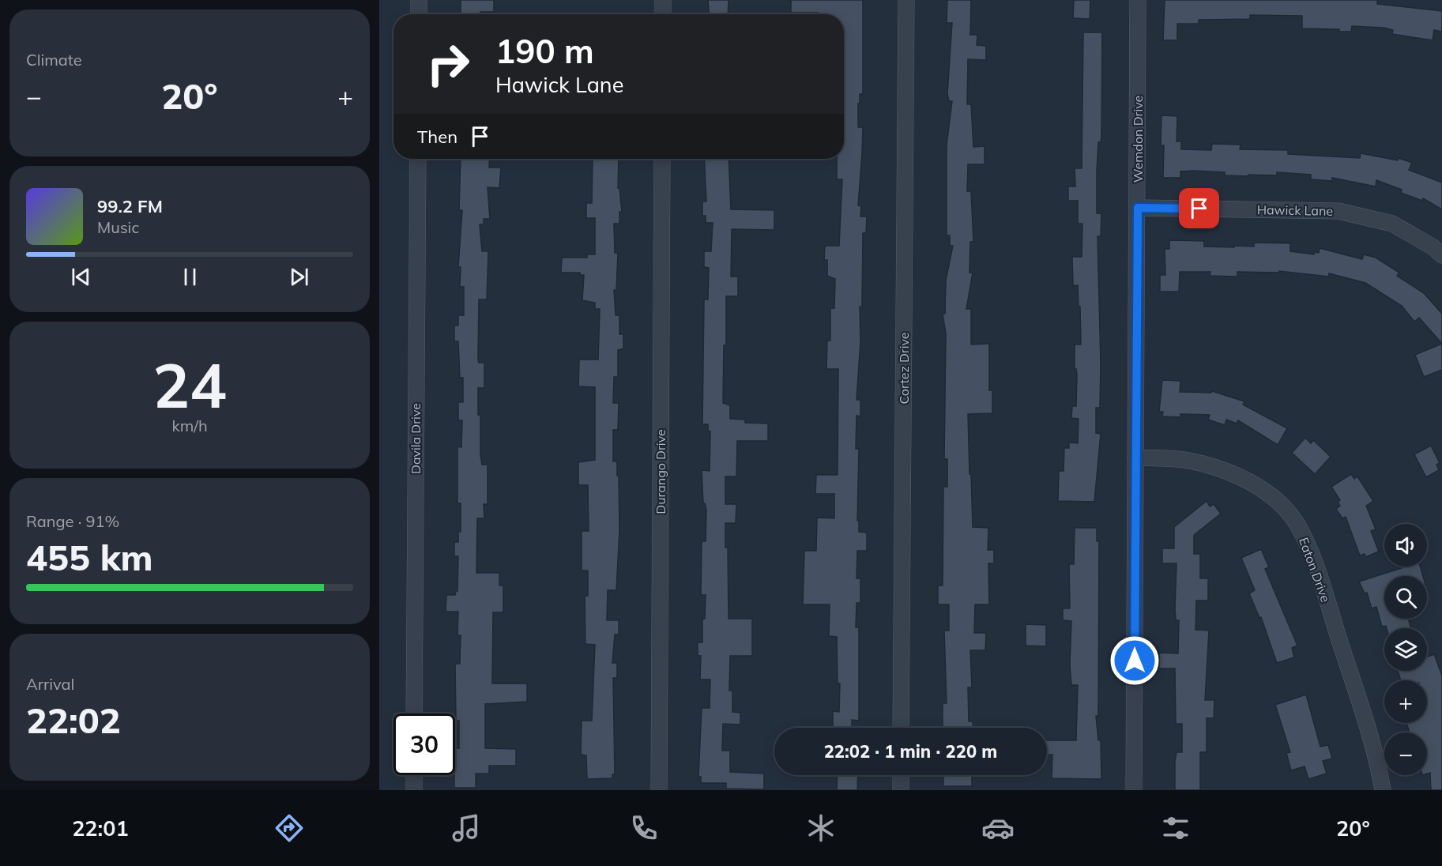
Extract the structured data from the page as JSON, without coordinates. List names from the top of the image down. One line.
{"streets":{"street":["Wemdon Drive","Hawick Lane","Cortez Drive","Davila Drive","Durango Drive","Eaton Drive"]},"crossings":[["Wemdon Drive","Hawick Lane"],["Wemdon Drive","Eaton Drive"]],"page":{"tile":["Climate",["24","km/h"],["Range · 91%","455 km"],["Arrival","22:02"]],"turn":["190 m","Hawick Lane"],"heat":["−","20°","+"],"then":"Then","song":["99.2 FM","Music"],"map_buttons":["+","−"],"limit":"30","trip":"22:02 · 1 min · 220 m","tabs":["22:01","20°"]}}
